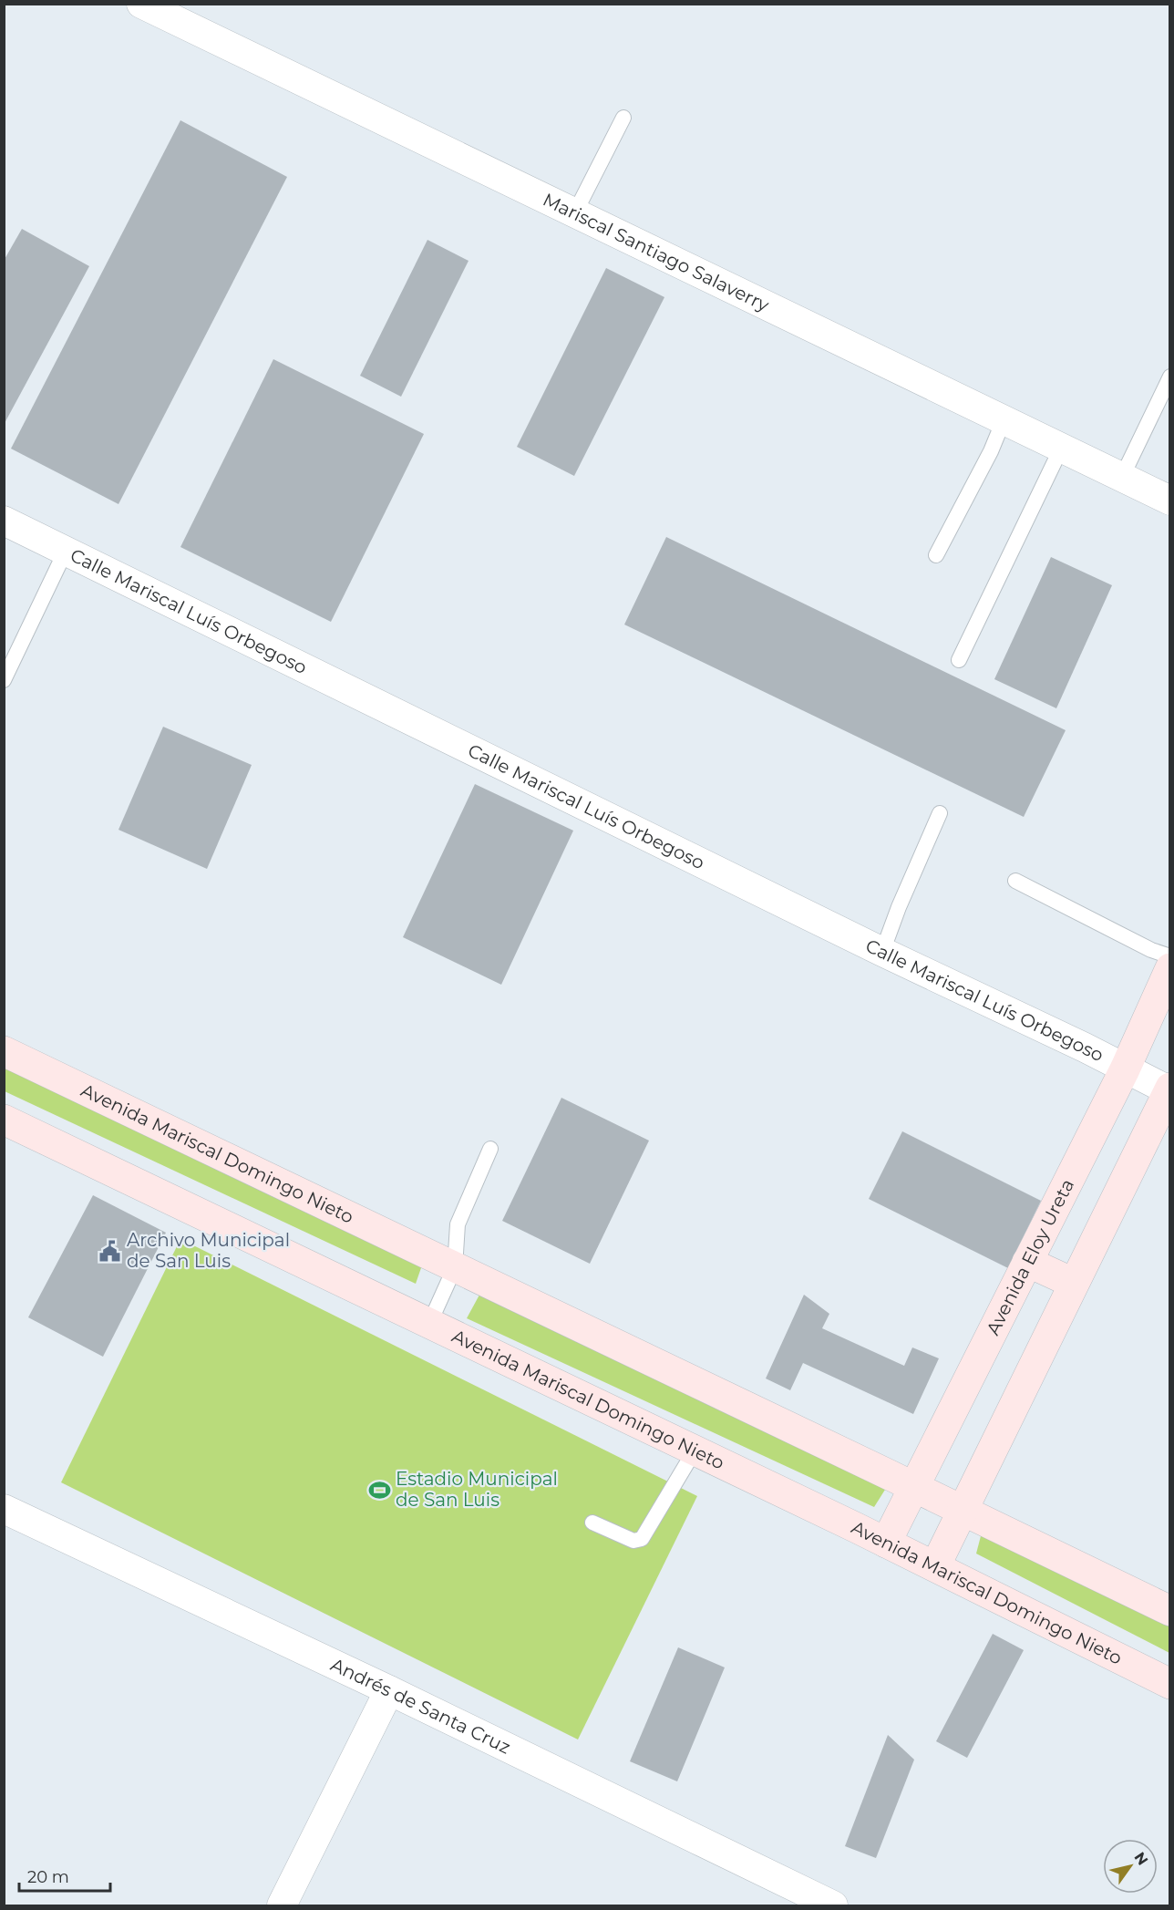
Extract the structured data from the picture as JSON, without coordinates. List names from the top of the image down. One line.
{"streets":{"main road":["Avenida Mariscal Domingo Nieto","Avenida Eloy Ureta"],"street":["Mariscal Santiago Salaverry","Calle Mariscal Luís Orbegoso","Andrés de Santa Cruz"]},"crossings":[["Calle Mariscal Luís Orbegoso","Avenida Eloy Ureta"],["Avenida Mariscal Domingo Nieto","Avenida Eloy Ureta"]],"places":{"public building":["Archivo Municipal de San Luis"],"sports":["Estadio Municipal de San Luis"]},"scale_bar":"20 m","north":"top right"}
